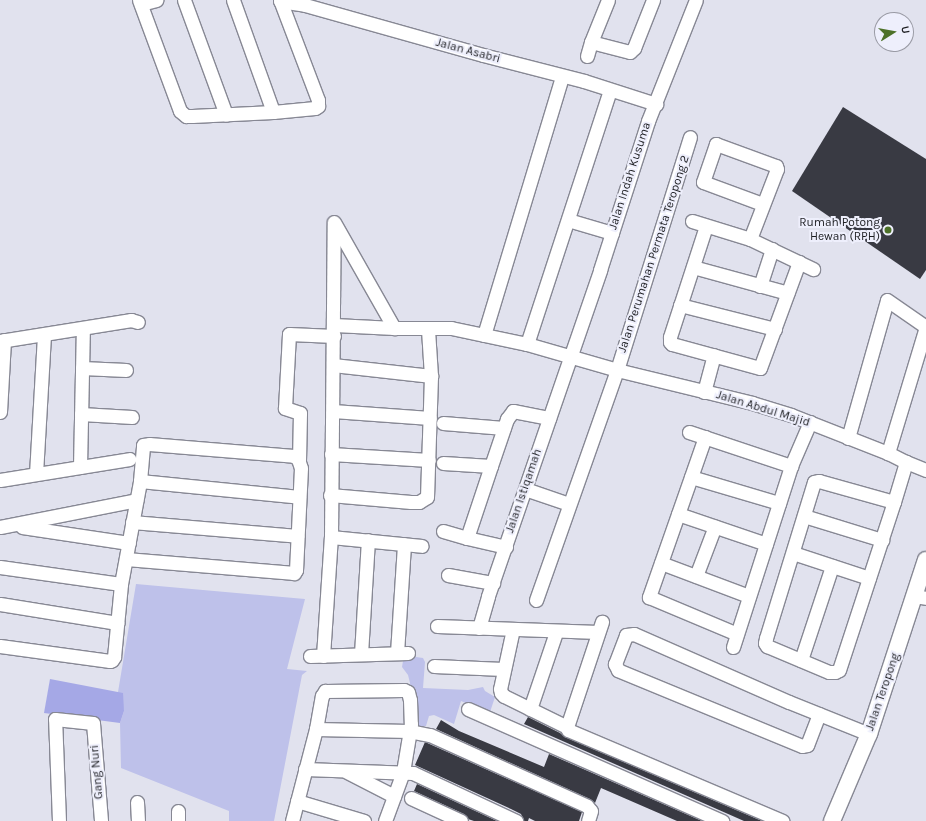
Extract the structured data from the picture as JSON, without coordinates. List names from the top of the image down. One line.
{"streets":{"main road":["Jalan Teropong"],"street":["Jalan Asabri","Jalan Indah Kusuma","Jalan Perumahan Permata Teropong 2","Jalan Abdul Majid","Jalan Istiqamah","Gang Nuri"]},"crossings":[["Jalan Asabri","Jalan Indah Kusuma"],["Jalan Indah Kusuma","Jalan Abdul Majid"],["Jalan Indah Kusuma","Jalan Istiqamah"],["Jalan Perumahan Permata Teropong 2","Jalan Abdul Majid"],["Jalan Abdul Majid","Jalan Istiqamah"]],"places":["Rumah Potong Hewan (RPH)"],"north":"right"}
